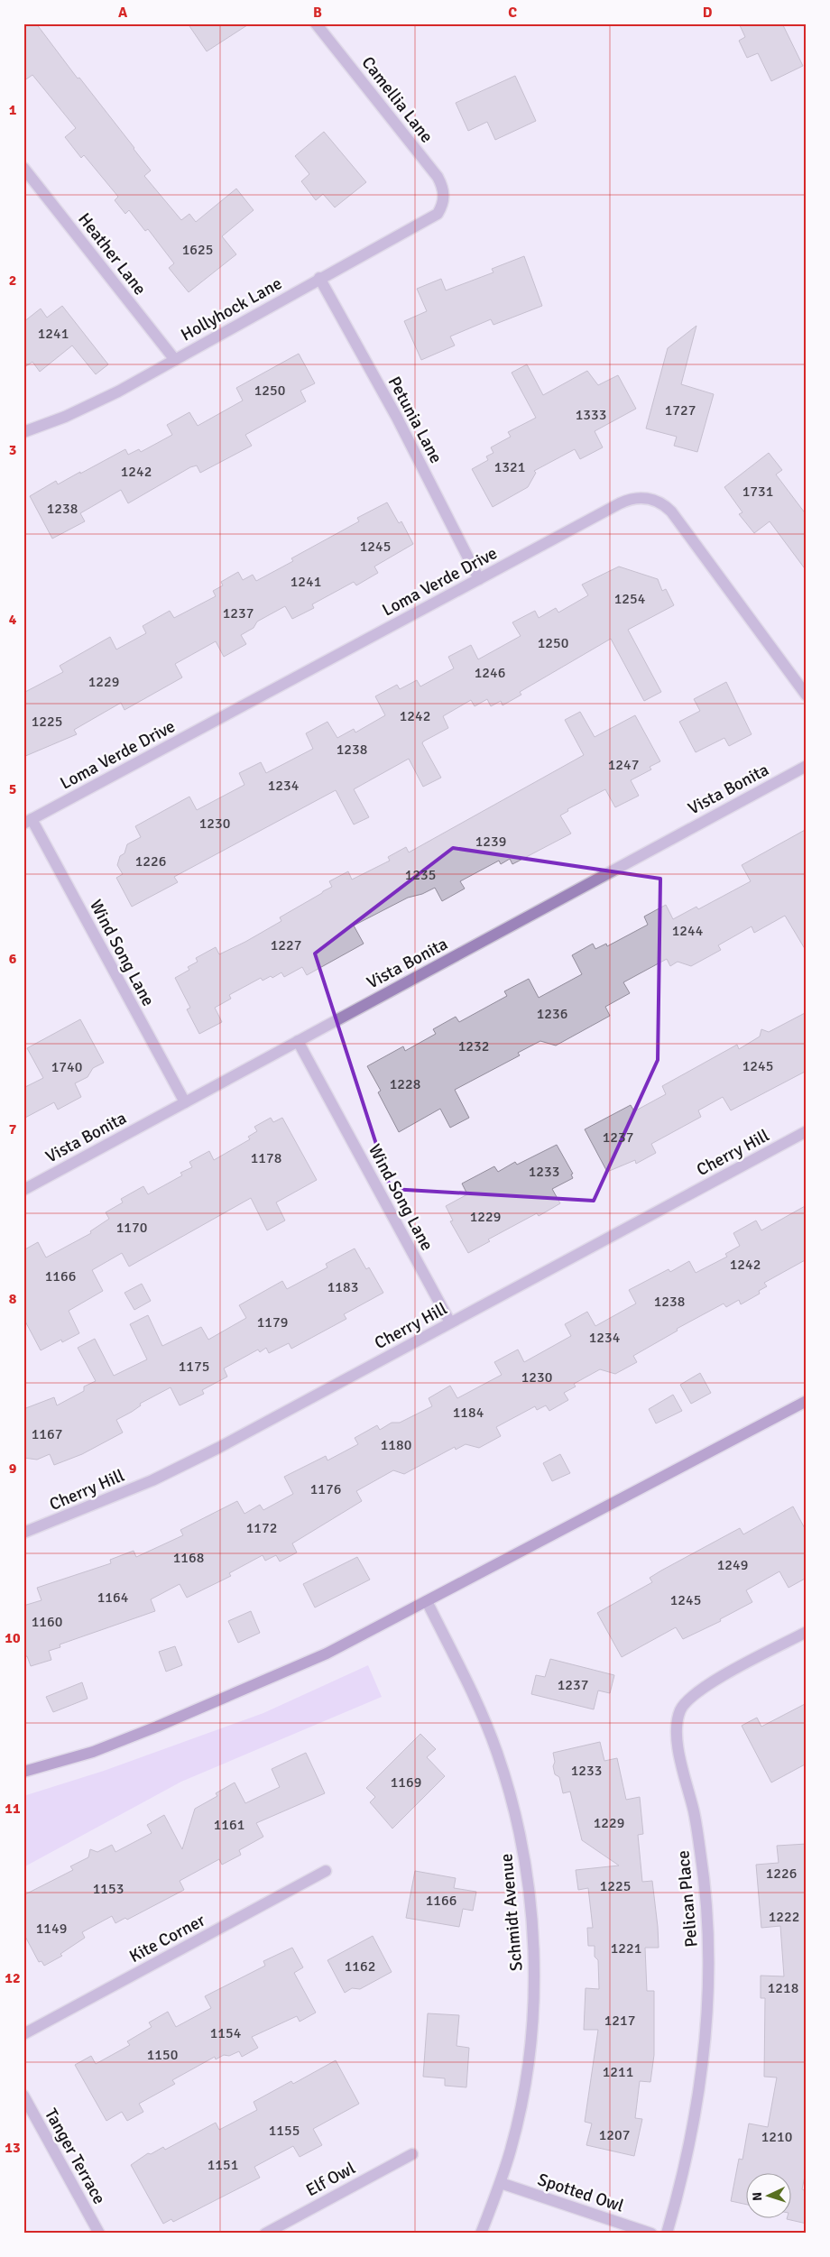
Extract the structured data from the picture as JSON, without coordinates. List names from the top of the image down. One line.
{"streets":{"street":["Camellia Lane","Heather Lane","Hollyhock Lane","Petunia Lane","Loma Verde Drive","Vista Bonita","Wind Song Lane","Cherry Hill","Pelican Place","Schmidt Avenue","Kite Corner","Tanger Terrace","Elf Owl","Spotted Owl"]},"crossings":[["Camellia Lane","Hollyhock Lane"],["Heather Lane","Hollyhock Lane"],["Hollyhock Lane","Petunia Lane"],["Petunia Lane","Loma Verde Drive"],["Loma Verde Drive","Wind Song Lane"],["Vista Bonita","Wind Song Lane"],["Wind Song Lane","Cherry Hill"],["Schmidt Avenue","Spotted Owl"]],"house_numbers":["1625","1241","1250","1727","1333","1321","1242","1731","1238","1245","1241","1254","1237","1250","1246","1229","1242","1225","1238","1247","1234","1230","1239","1226","1235","1244","1227","1236","1232","1245","1740","1228","1237","1178","1233","1229","1170","1242","1166","1183","1238","1179","1234","1175","1230","1184","1167","1180","1176","1172","1168","1249","1164","1245","1160","1237","1233","1169","1229","1161","1226","1225","1153","1166","1222","1149","1221","1162","1218","1217","1154","1150","1211","1155","1207","1210","1151"],"north":"left","grid":{"columns":["A","B","C","D"],"rows":["1","2","3","4","5","6","7","8","9","10","11","12","13"]}}
